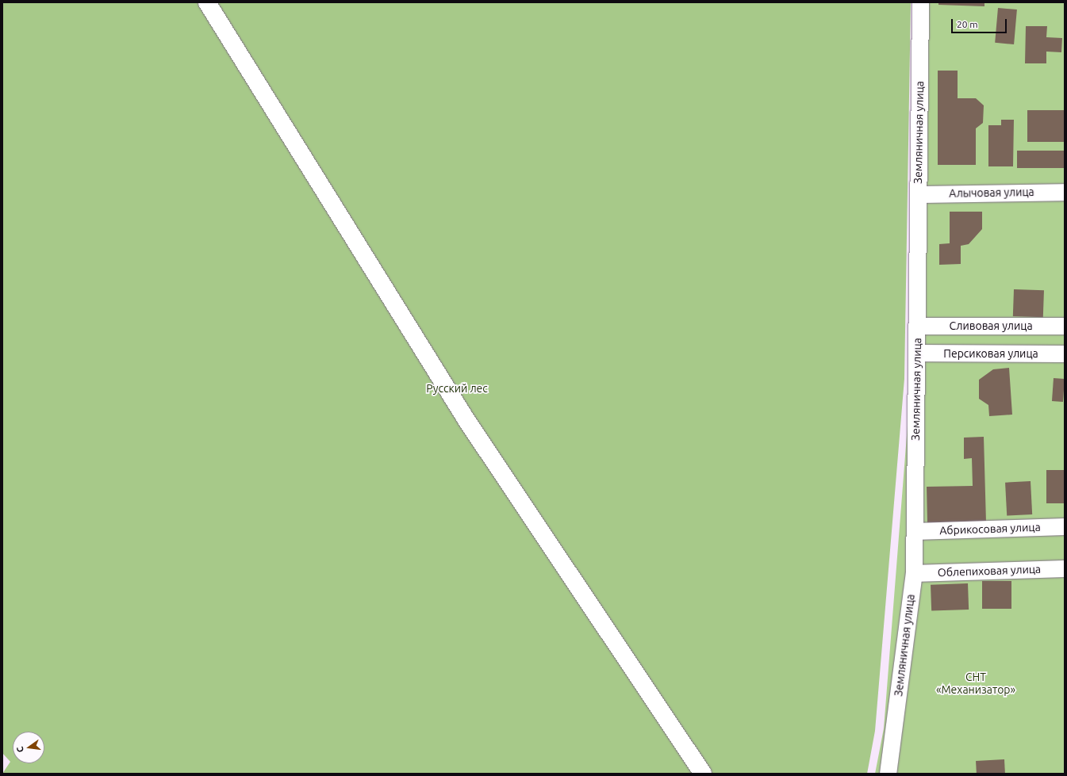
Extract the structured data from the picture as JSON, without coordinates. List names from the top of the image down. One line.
{"streets":{"street":["Земляничная улица","Алычовая улица","Сливовая улица","Персиковая улица","Абрикосовая улица","Облепиховая улица"]},"crossings":[["Земляничная улица","Алычовая улица"],["Земляничная улица","Сливовая улица"],["Земляничная улица","Персиковая улица"],["Земляничная улица","Абрикосовая улица"],["Земляничная улица","Облепиховая улица"]],"parks":["Русский лес","СНТ «Механизатор»"],"scale_bar":"20 m","north":"left"}
